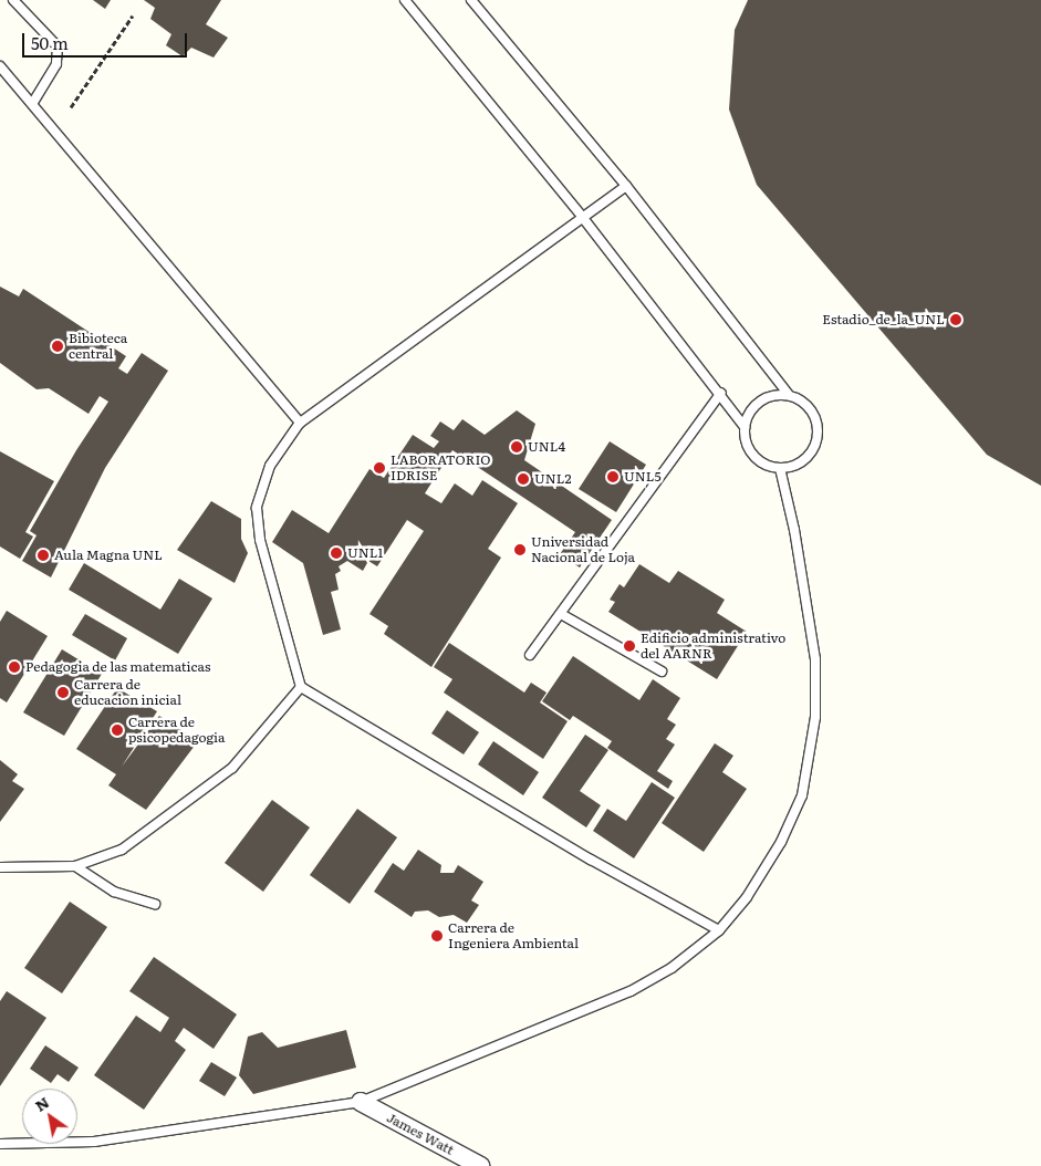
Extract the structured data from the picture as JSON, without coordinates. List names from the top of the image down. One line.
{"streets":{"street":["James Watt"]},"places":["Estadio_de_la_UNL","Bibioteca central","UNL4","LABORATORIO IDRISE","UNL5","UNL2","Universidad Nacional de Loja","UNL1","Aula Magna UNL","Edificio administrativo del AARNR","Pedagogia de las matematicas","Carrera de educacion inicial","Carrera de psicopedagogia","Carrera de Ingeniera Ambiental"],"scale_bar":"50 m","north":"top left"}
